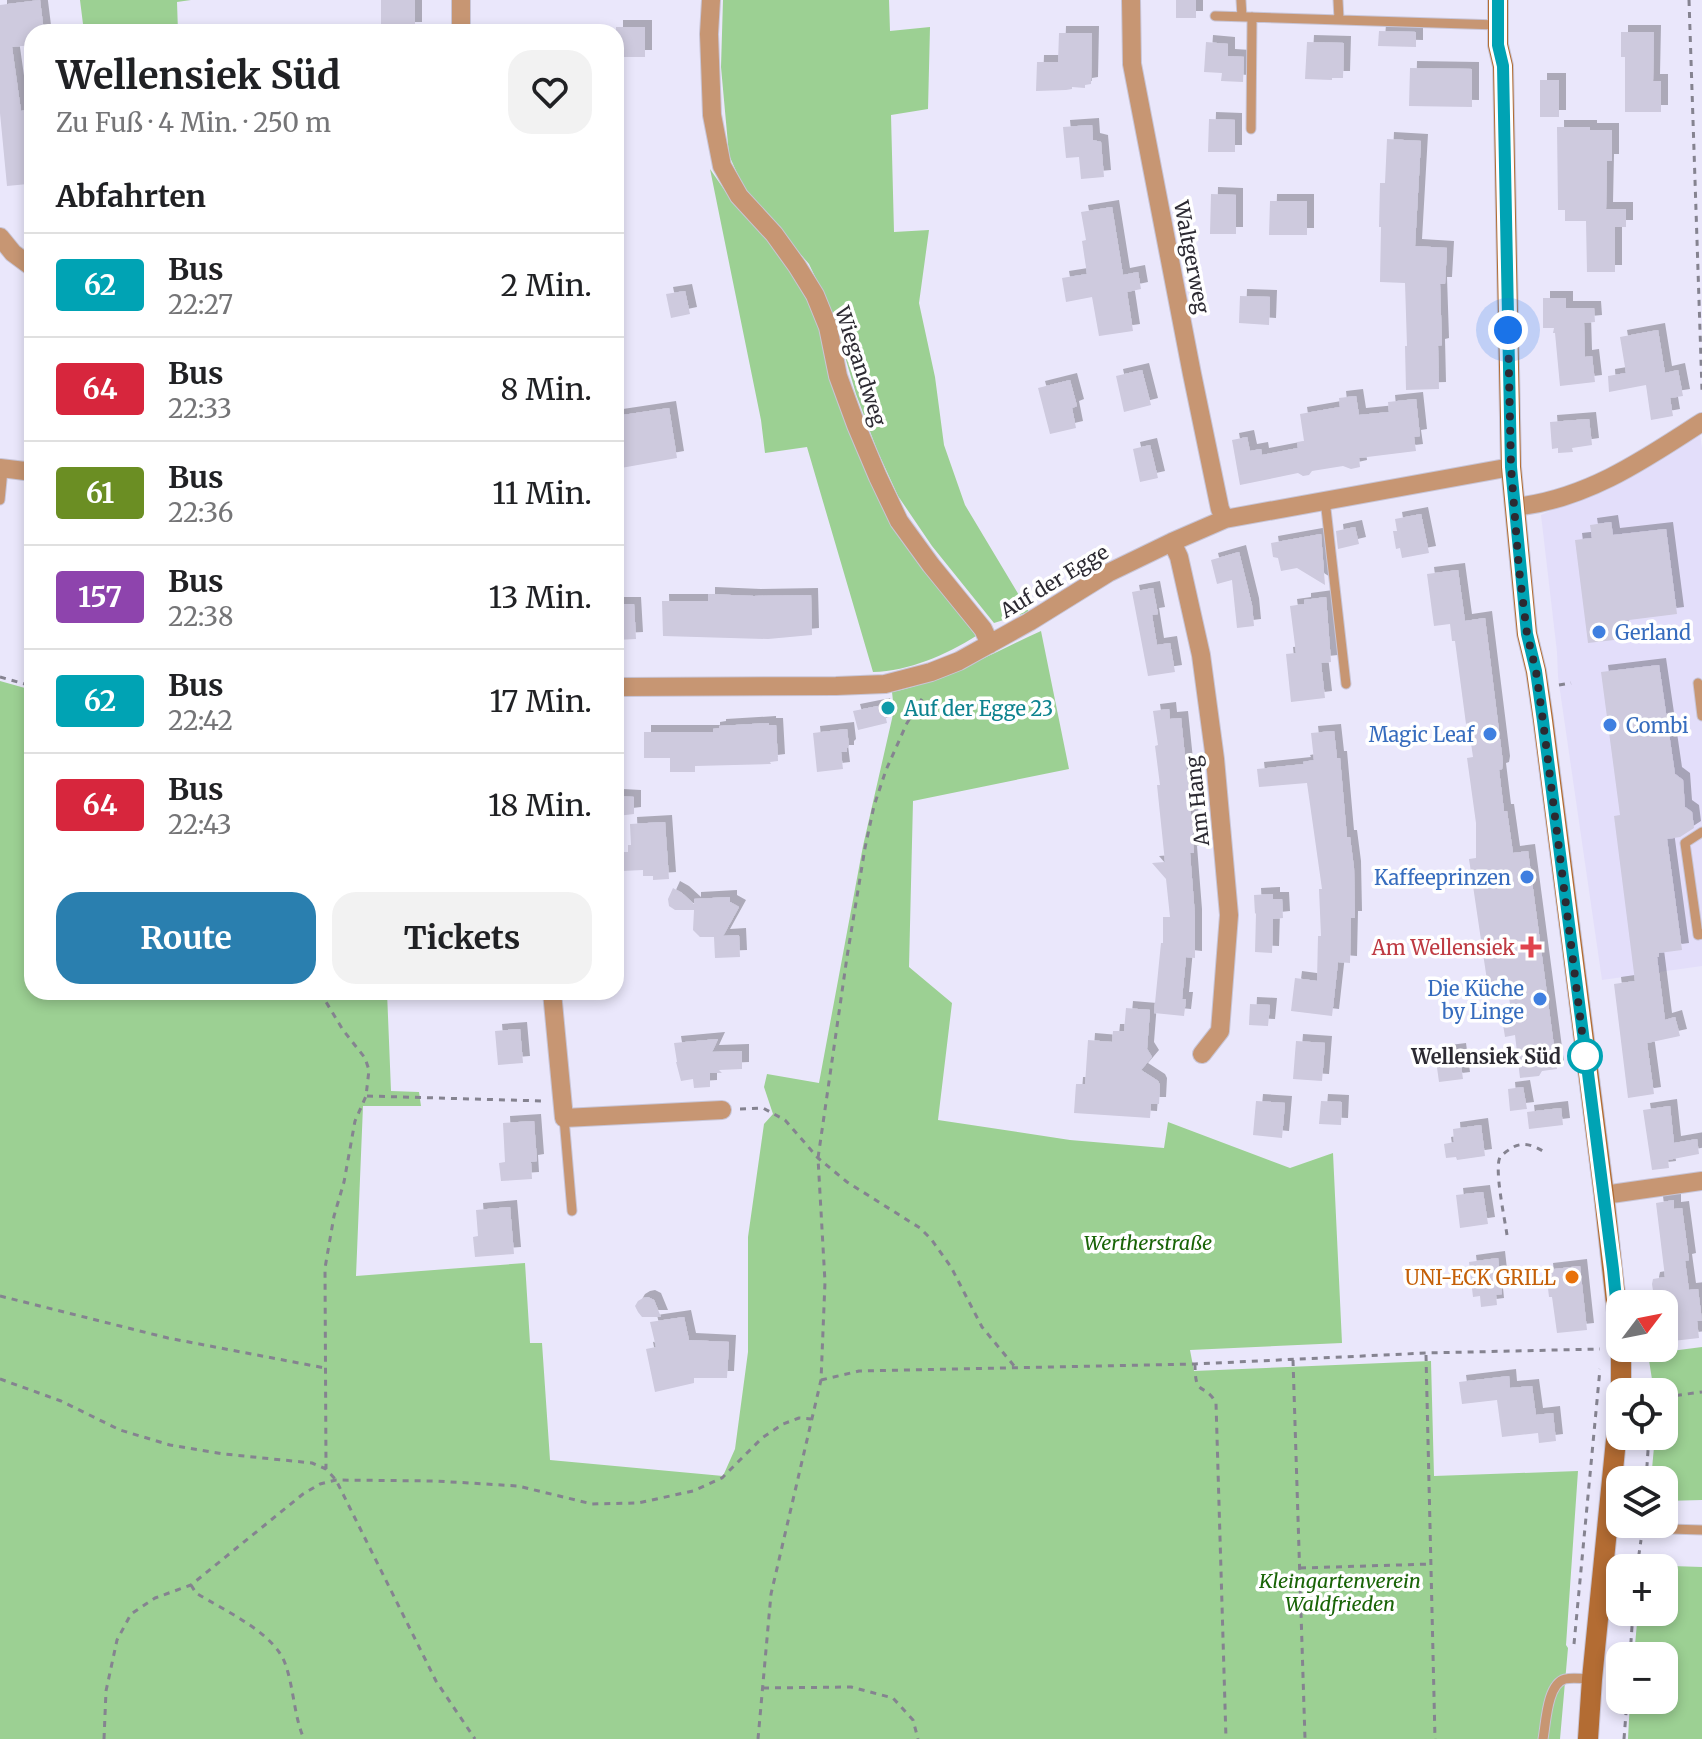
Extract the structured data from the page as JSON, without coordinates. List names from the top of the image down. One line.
{"streets":{"street":["Waltgerweg","Wiegandweg","Auf der Egge","Am Hang"]},"crossings":[["Waltgerweg","Auf der Egge"],["Wiegandweg","Auf der Egge"],["Auf der Egge","Am Hang"]],"parks":["Wertherstraße","Kleingartenverein Waldfrieden"],"places":{"other":["Gerland","Auf der Egge 23","Combi","Magic Leaf","Kaffeeprinzen","Die Küche by Linge","Wellensiek Süd","UNI-ECK GRILL"],"health":["Am Wellensiek"]},"lines":["bus line 62"],"north":"top right","page":{"heading":[["Wellensiek Süd","Zu Fuß · 4 Min. · 250 m"],"Abfahrten"],"list":[{"mark":"62","name":"Bus","note":"22:27","value":"2 Min."},{"mark":"64","name":"Bus","note":"22:33","value":"8 Min."},{"mark":"61","name":"Bus","note":"22:36","value":"11 Min."},{"mark":"157","name":"Bus","note":"22:38","value":"13 Min."},{"mark":"62","name":"Bus","note":"22:42","value":"17 Min."},{"mark":"64","name":"Bus","note":"22:43","value":"18 Min."}],"buttons":["Route","Tickets"],"map_buttons":["+","−"]}}
